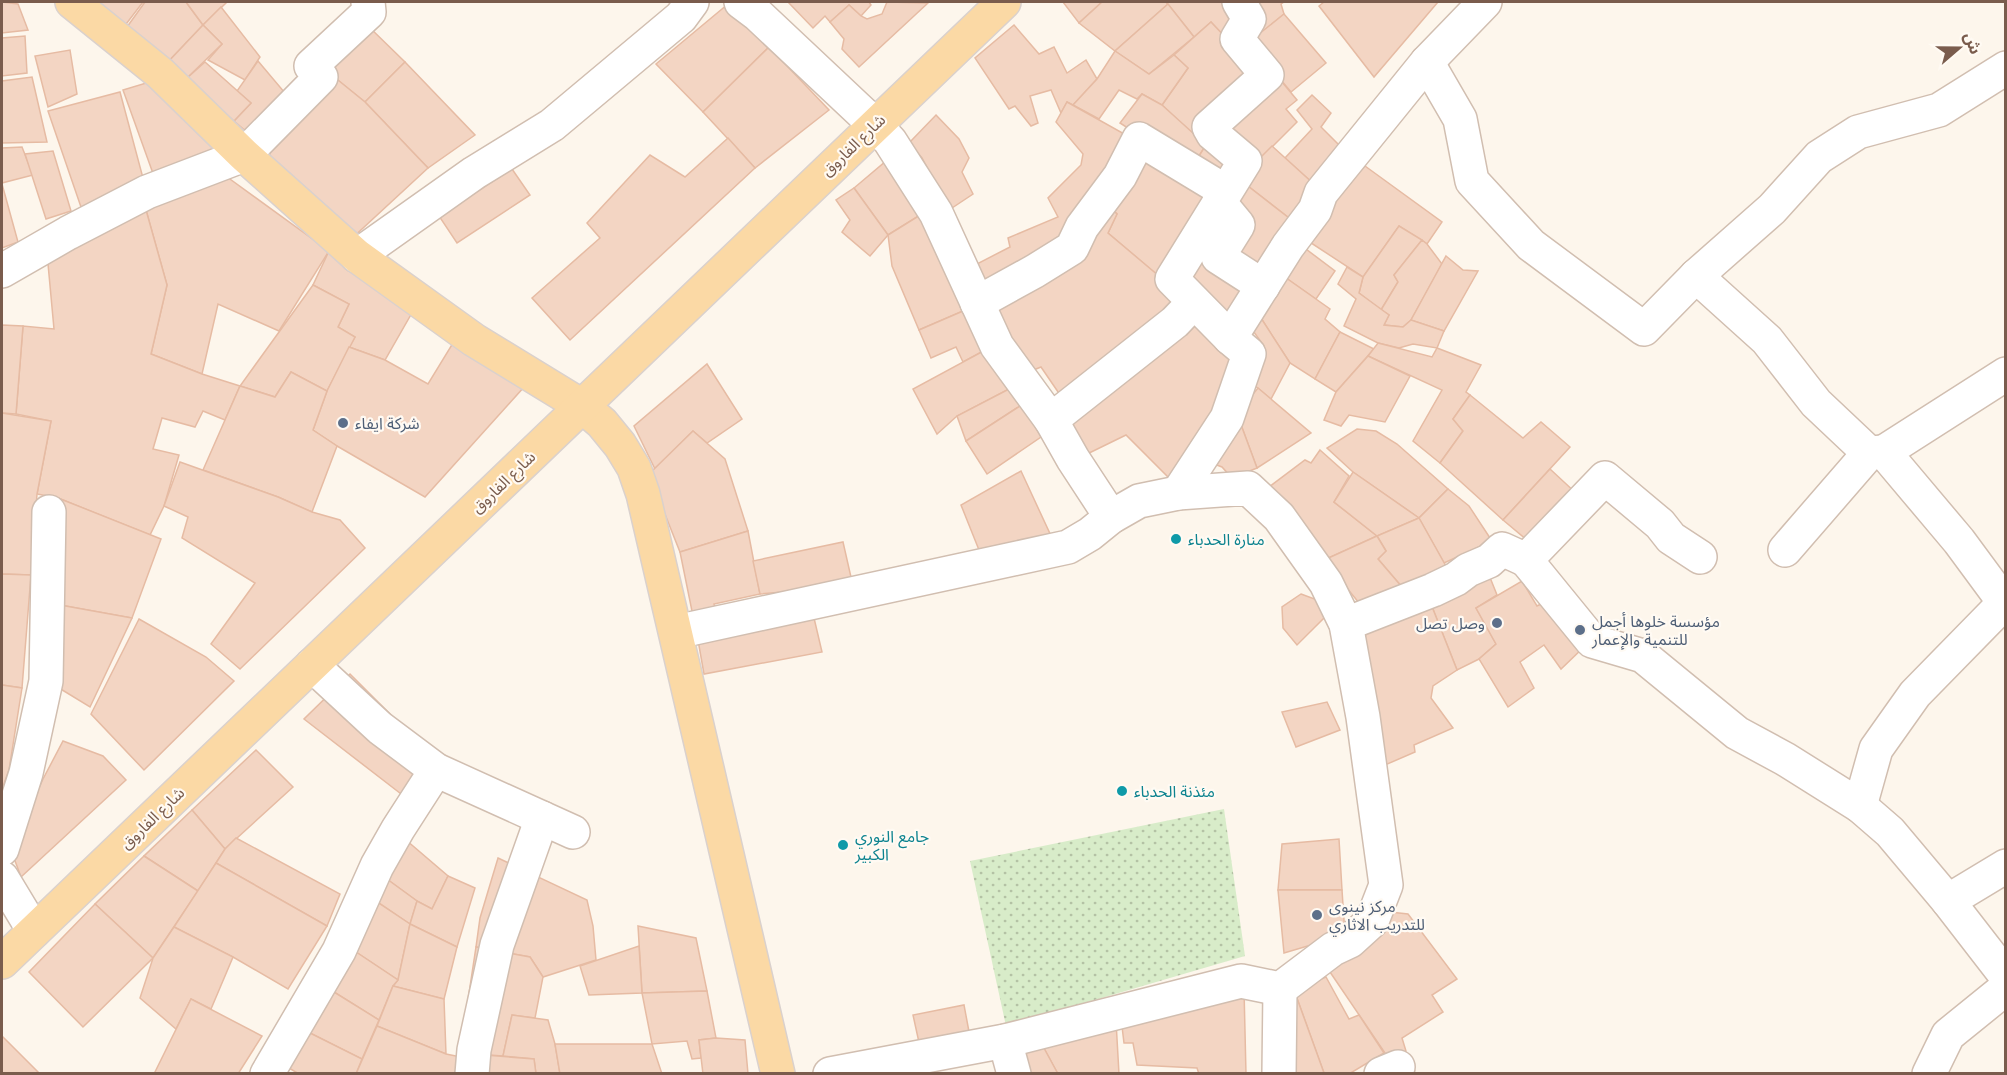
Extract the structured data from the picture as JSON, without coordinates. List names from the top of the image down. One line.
{"streets":{"main road":["شارع الفاروق"]},"places":["شركة ايفاء","منارة الحدباء","وصل تصل","مؤسسة خلوها أجمل للتنمية والإعمار","مئذنة الحدباء","جامع النوري الكبير","مركز نينوى للتدريب الاثاري"],"north":"right"}
